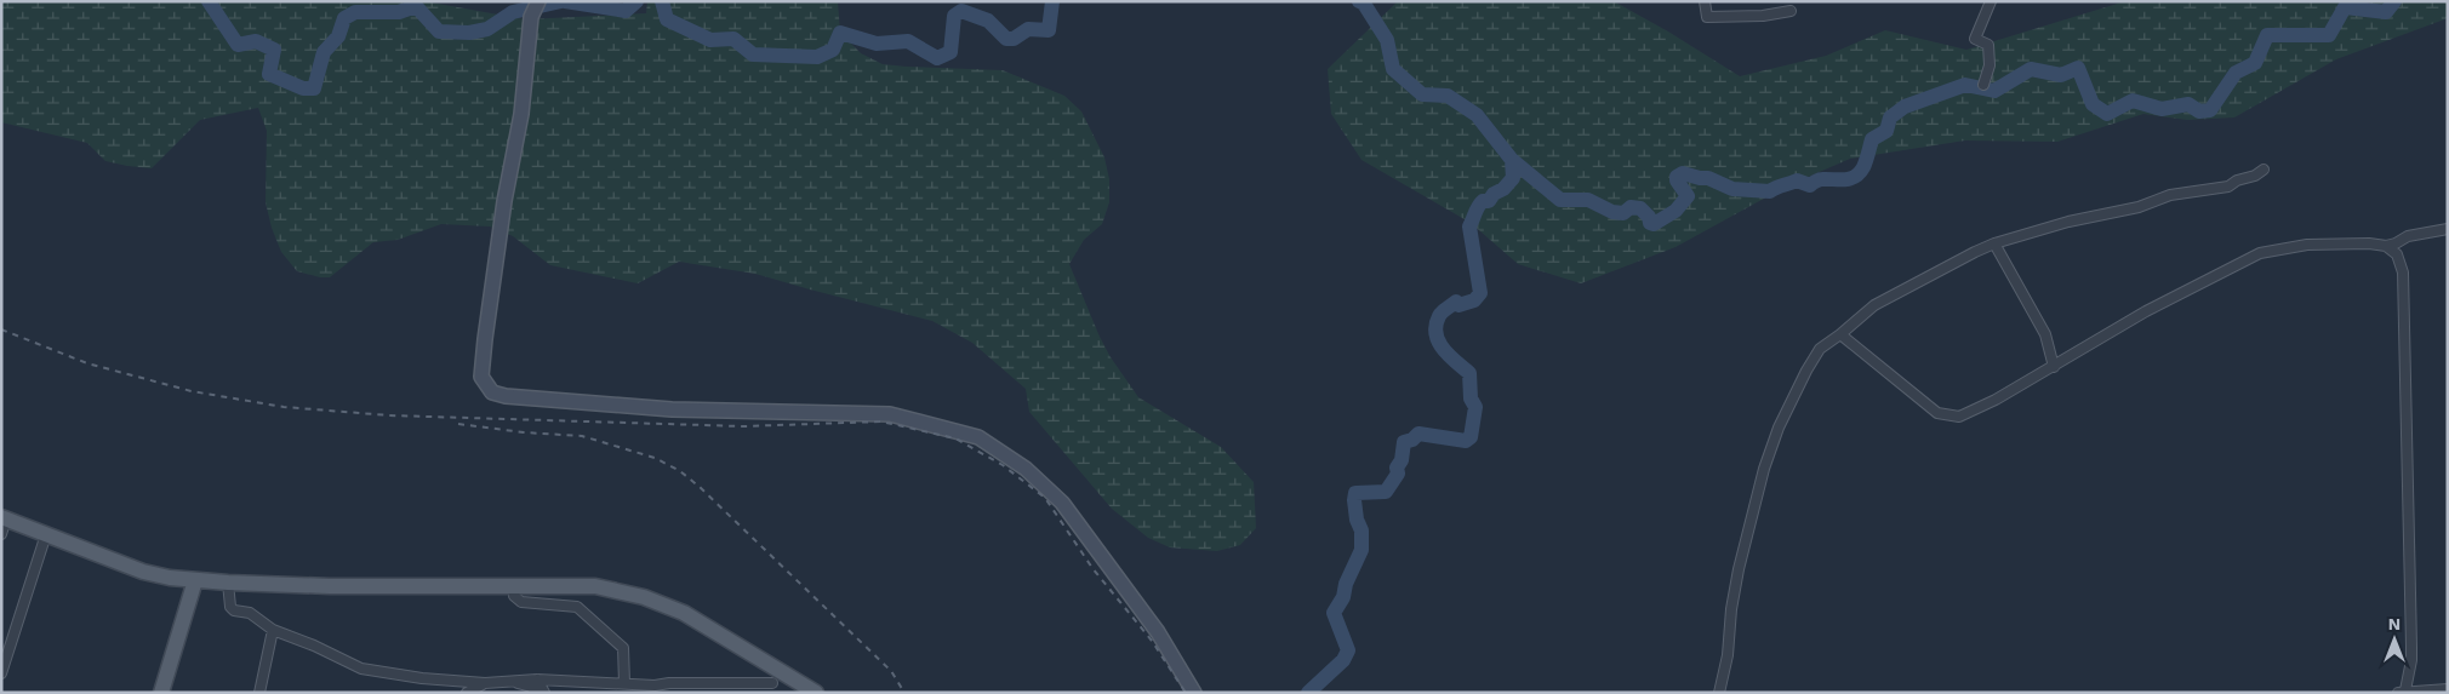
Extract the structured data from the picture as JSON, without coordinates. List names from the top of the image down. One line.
{"north":"top"}
